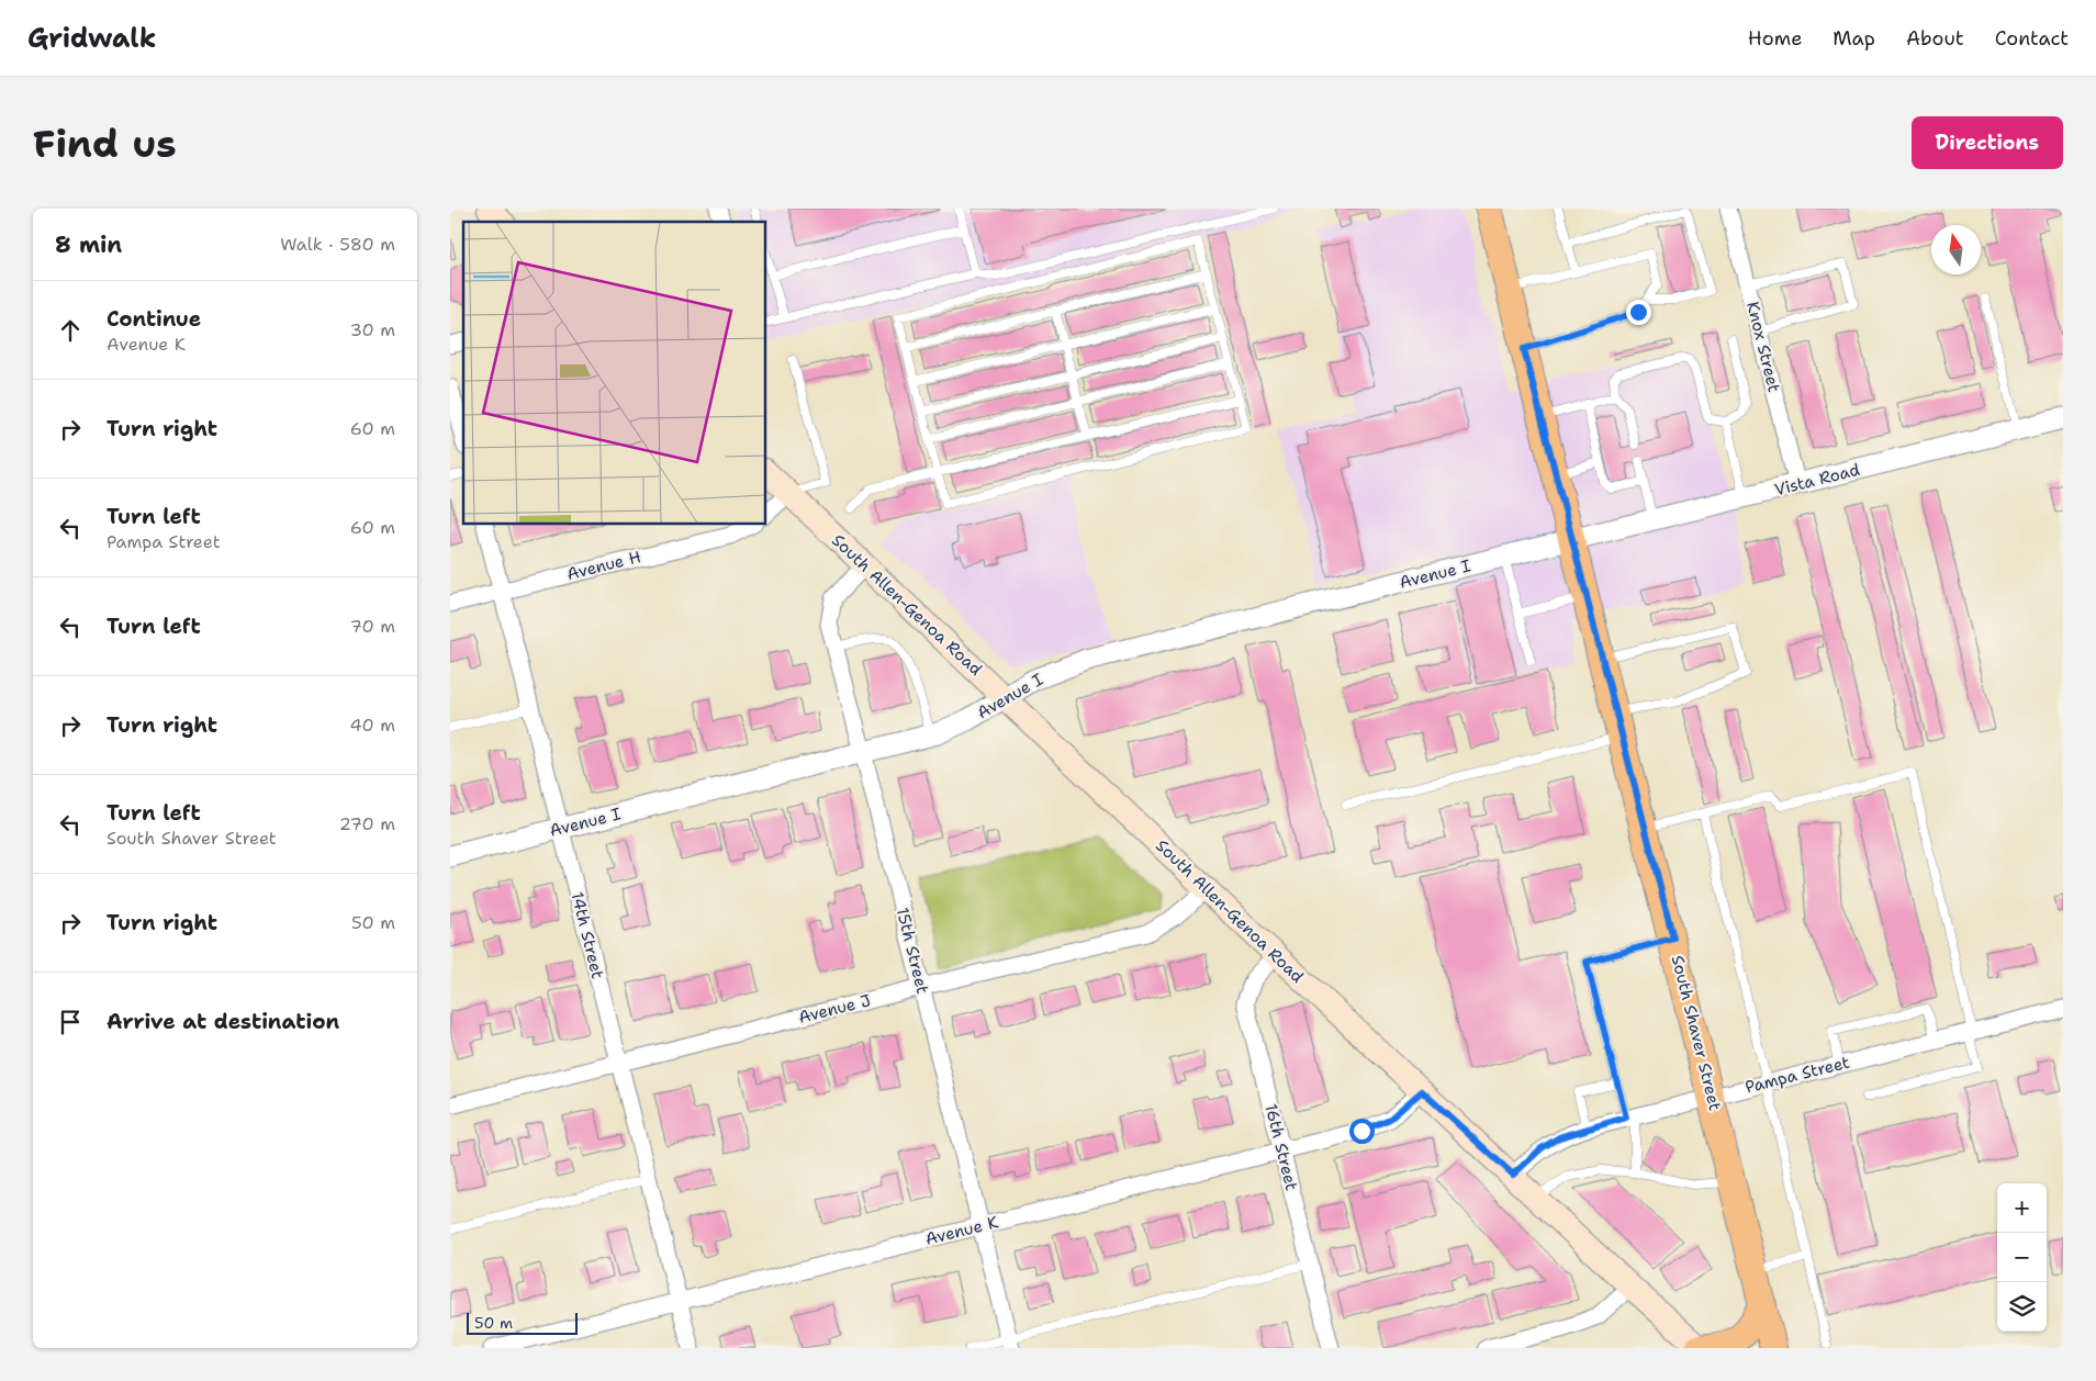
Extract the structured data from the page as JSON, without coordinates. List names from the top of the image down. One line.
{"streets":{"main road":["South Allen-Genoa Road","South Shaver Street"],"street":["Knox Street","Vista Road","Avenue H","Avenue I","14th Street","15th Street","Avenue J","Pampa Street","16th Street","Avenue K"]},"crossings":[["Knox Street","Vista Road"],["Vista Road","Avenue I"],["Vista Road","South Shaver Street"],["Avenue H","14th Street"],["Avenue I","South Allen-Genoa Road"],["Avenue I","14th Street"],["Avenue I","15th Street"],["Avenue I","South Shaver Street"],["South Allen-Genoa Road","15th Street"],["South Allen-Genoa Road","Avenue J"],["South Allen-Genoa Road","Pampa Street"],["South Allen-Genoa Road","16th Street"],["South Allen-Genoa Road","Avenue K"],["14th Street","Avenue J"],["14th Street","Avenue K"],["15th Street","Avenue J"],["15th Street","Avenue K"],["South Shaver Street","Pampa Street"],["16th Street","Avenue K"]],"scale_bar":"50 m","north":"top","page":{"header":"Gridwalk","nav":["Home","Map","About","Contact"],"buttons":"Directions","title":"Find us","heading":["8 min","Walk · 580 m"],"list":[["Continue","Avenue K","30 m"],["Turn right","60 m"],["Turn left","Pampa Street","60 m"],["Turn left","70 m"],["Turn right","40 m"],["Turn left","South Shaver Street","270 m"],["Turn right","50 m"],"Arrive at destination"],"map_buttons":["+","−"],"scale":"50 m"}}
